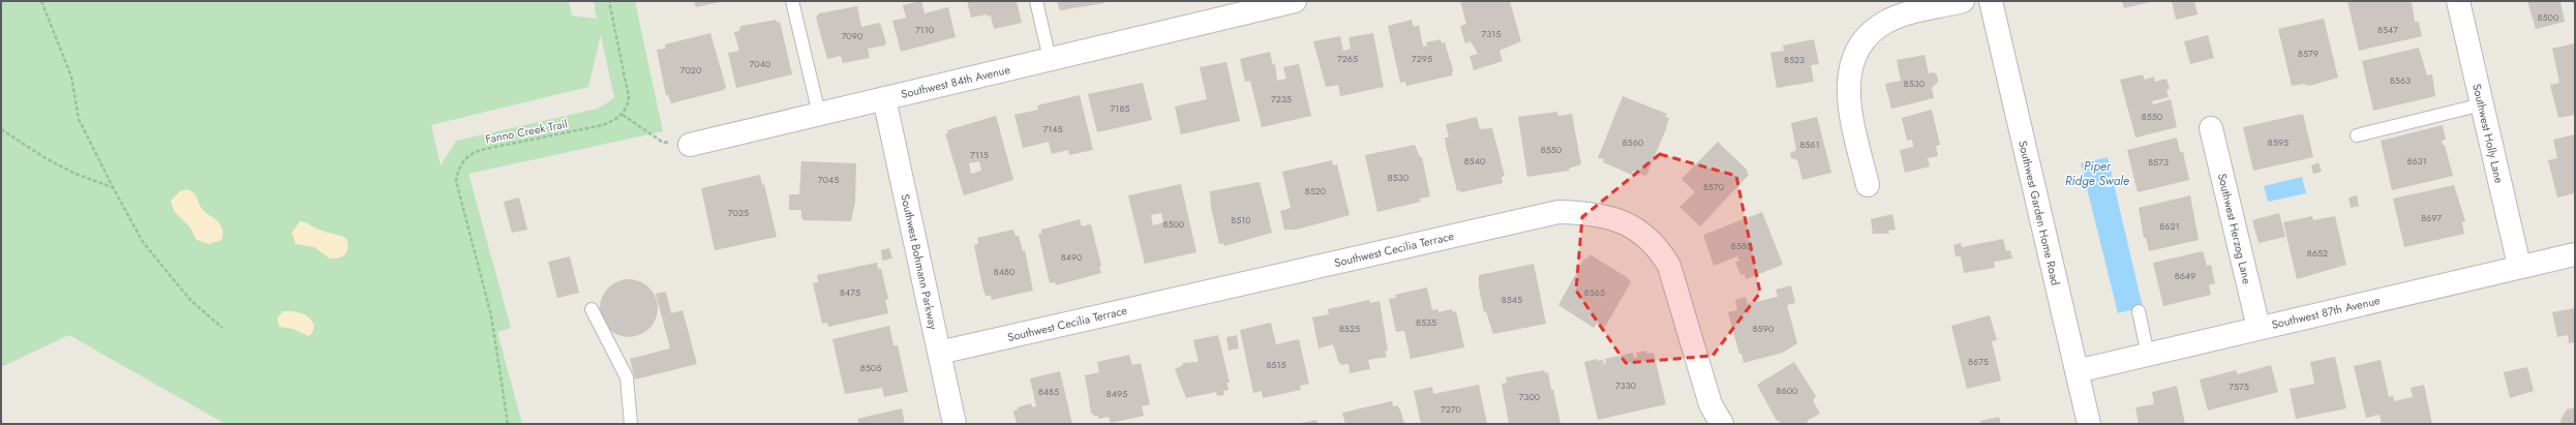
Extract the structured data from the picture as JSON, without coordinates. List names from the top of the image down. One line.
{"streets":{"street":["Southwest 84th Avenue","Southwest Holly Lane","Southwest Garden Home Road","Southwest Herzog Lane","Southwest Cecilia Terrace","Southwest Bohmann Parkway","Southwest 87th Avenue"],"path":["Fanno Creek Trail"]},"crossings":[["Southwest 84th Avenue","Southwest Bohmann Parkway"],["Southwest Holly Lane","Southwest 87th Avenue"],["Southwest Garden Home Road","Southwest 87th Avenue"],["Southwest Herzog Lane","Southwest 87th Avenue"],["Southwest Cecilia Terrace","Southwest Bohmann Parkway"]],"water":["Piper Ridge Swale"],"house_numbers":["8500","7110","8547","7315","7090","8579","7265","7295","8523","7040","7020","8563","8530","7235","7185","8550","7145","8560","8595","8561","8550","7115","8540","8631","8573","8530","7045","8570","8520","7025","8697","8510","8500","8621","8580","8652","8490","8480","8649","8475","8565","8545","8535","8525","8590","8675","8515","8505","7330","7575","8600","8485","8495","7300","7270"]}
